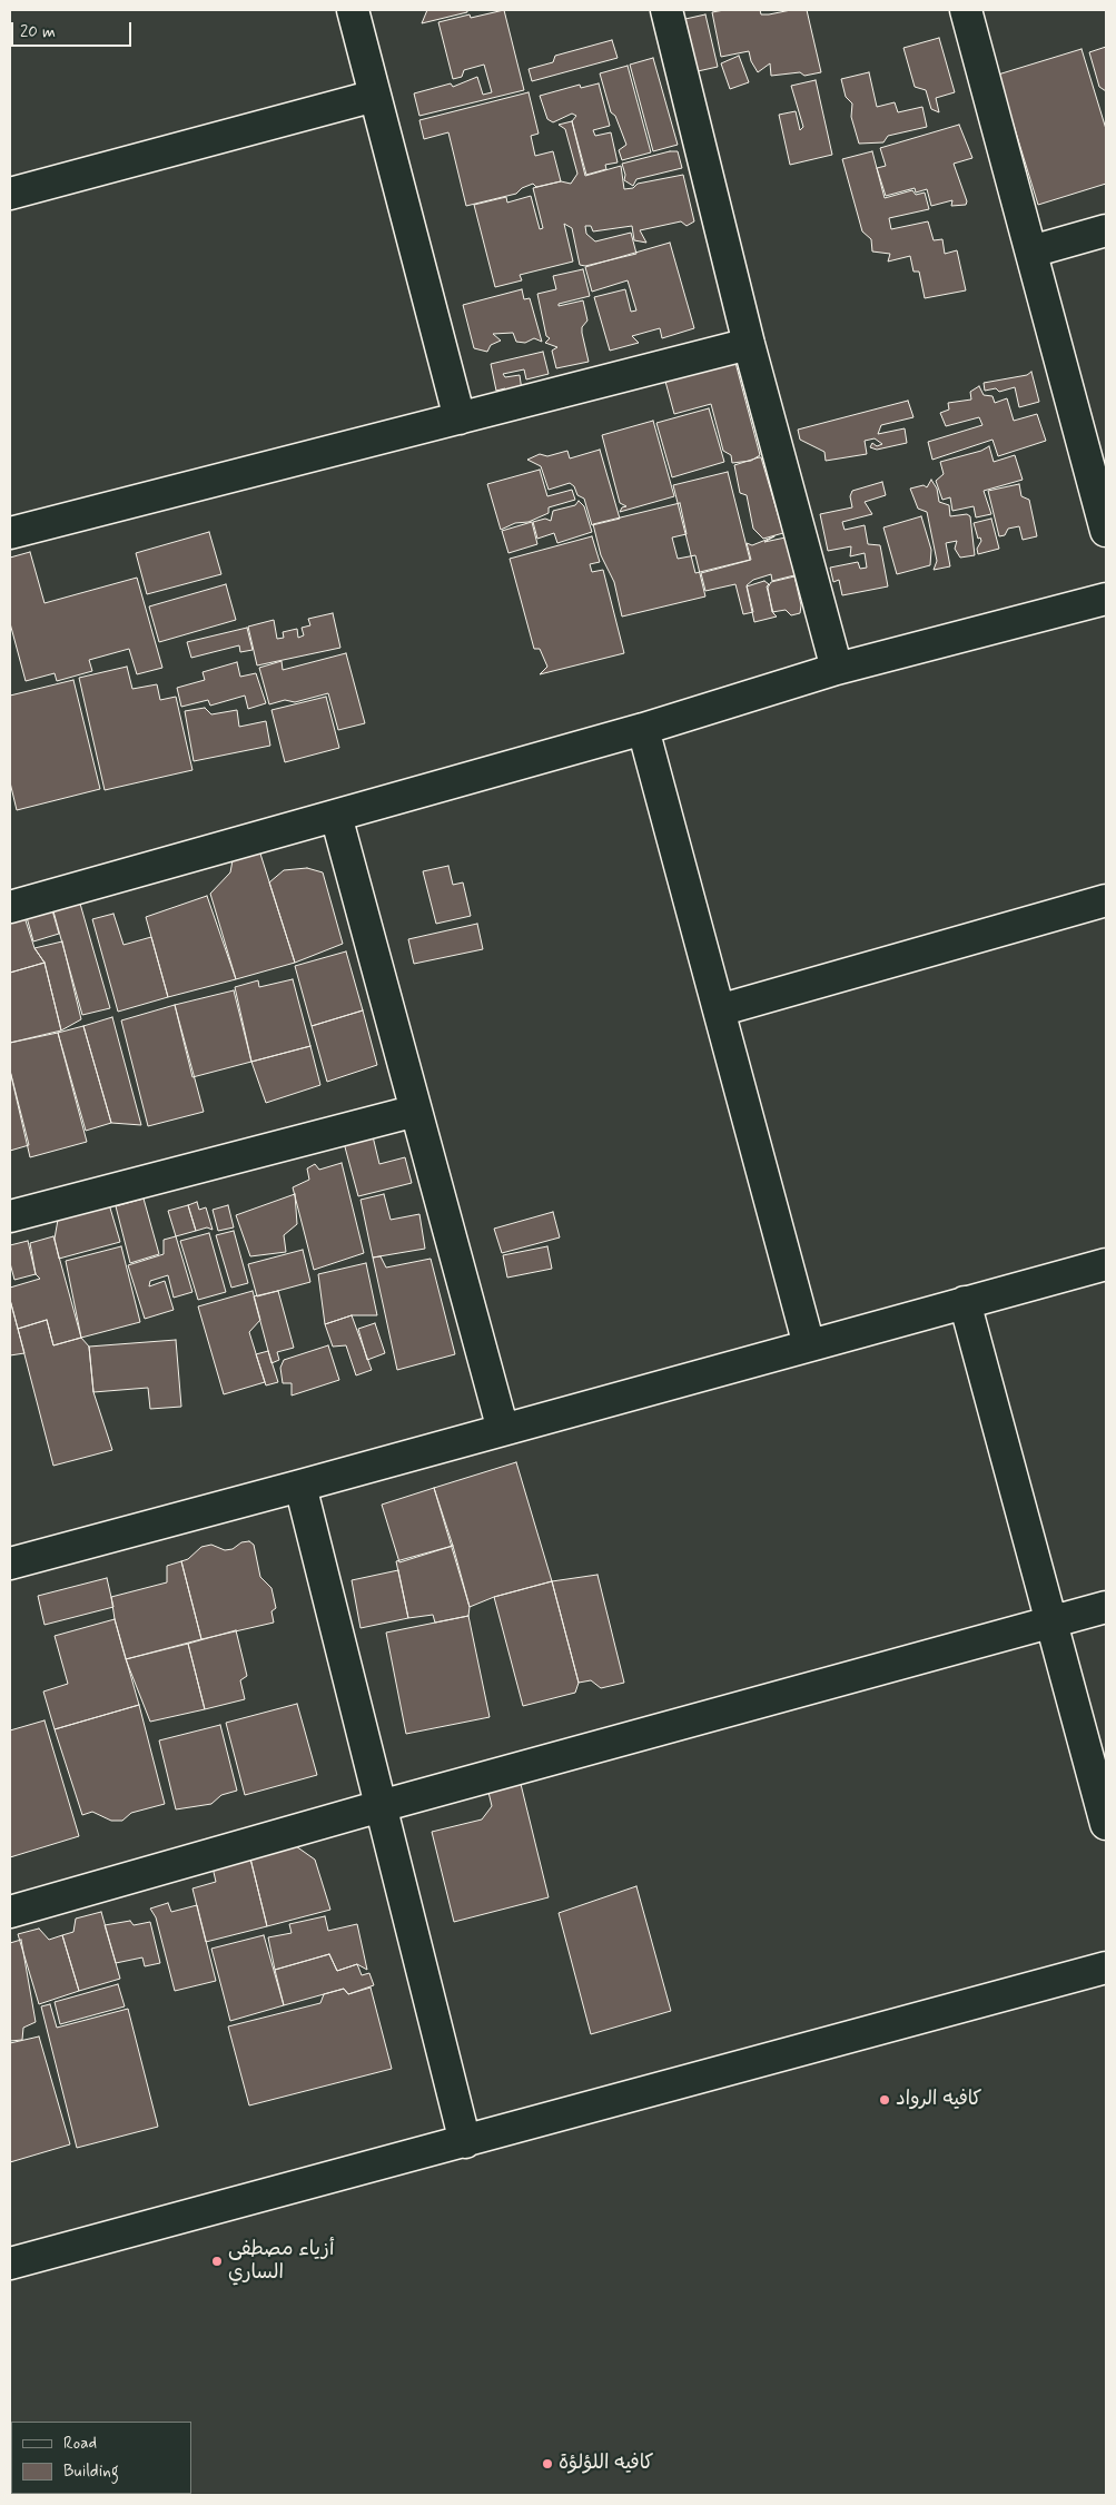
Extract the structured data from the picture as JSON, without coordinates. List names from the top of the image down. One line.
{"places":["كافيه الرواد","أزياء مصطفى الساري","كافيه اللؤلؤة"],"legend":["Road","Building"],"scale_bar":"20 m"}
